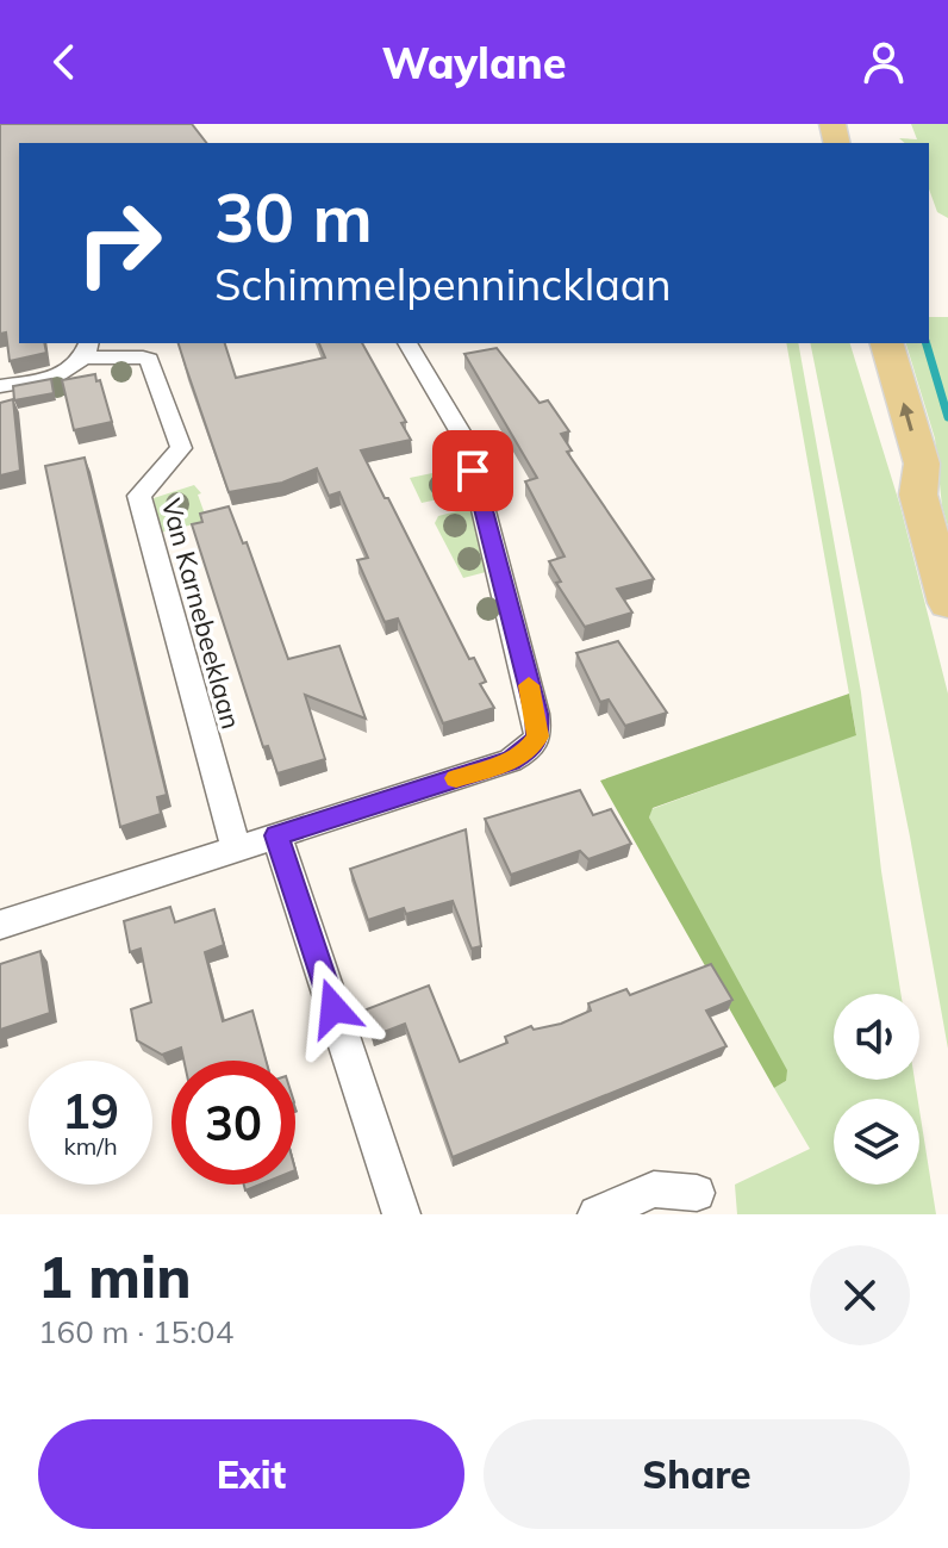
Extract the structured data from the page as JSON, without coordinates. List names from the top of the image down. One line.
{"streets":{"street":["Van Karnebeeklaan"]},"page":{"header":"Waylane","turn":["30 m","Schimmelpennincklaan"],"speed":"19 km/h","limit":"30","heading":["1 min","160 m · 15:04"],"buttons":["Exit","Share"]}}
